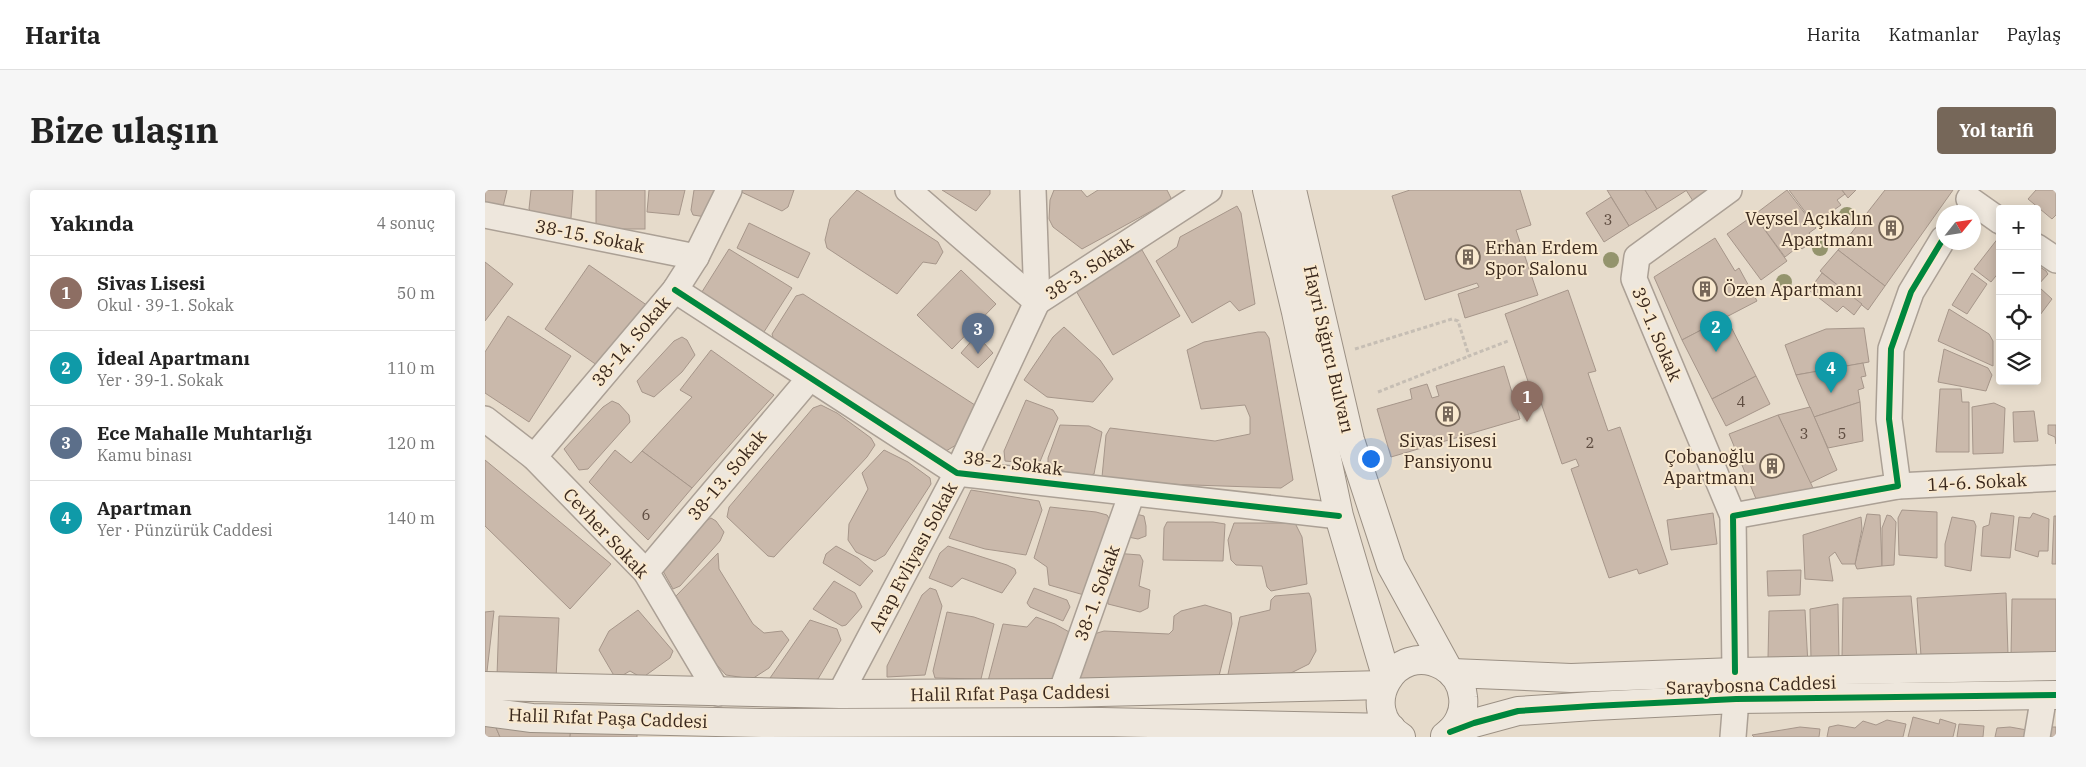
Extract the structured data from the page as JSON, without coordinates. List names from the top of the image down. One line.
{"streets":{"main road":["Hayri Sığırcı Bulvarı","Saraybosna Caddesi","Halil Rıfat Paşa Caddesi"],"street":["38-15. Sokak","38-3. Sokak","39-1. Sokak","38-14. Sokak","38-2. Sokak","38-13. Sokak","14-6. Sokak","Cevher Sokak","Arap Evliyası Sokak","38-1. Sokak"]},"crossings":[["38-15. Sokak","38-14. Sokak"],["38-3. Sokak","Arap Evliyası Sokak"],["39-1. Sokak","14-6. Sokak"],["38-14. Sokak","38-2. Sokak"],["38-14. Sokak","Cevher Sokak"],["Hayri Sığırcı Bulvarı","38-2. Sokak"],["Hayri Sığırcı Bulvarı","Saraybosna Caddesi"],["Hayri Sığırcı Bulvarı","Halil Rıfat Paşa Caddesi"],["38-2. Sokak","38-13. Sokak"],["38-2. Sokak","Arap Evliyası Sokak"],["38-2. Sokak","38-1. Sokak"],["38-13. Sokak","Cevher Sokak"],["Cevher Sokak","Halil Rıfat Paşa Caddesi"],["Arap Evliyası Sokak","Halil Rıfat Paşa Caddesi"],["38-1. Sokak","Halil Rıfat Paşa Caddesi"],["Saraybosna Caddesi","Halil Rıfat Paşa Caddesi"]],"places":{"building":["Veysel Açıkalın Apartmanı","Erhan Erdem Spor Salonu","Özen Apartmanı","Sivas Lisesi Pansiyonu","Çobanoğlu Apartmanı"]},"house_numbers":["3","4","3","5","2","6"],"north":"top right","page":{"header":"Harita","nav":["Harita","Katmanlar","Paylaş"],"title":"Bize ulaşın","buttons":"Yol tarifi","heading":["Yakında","4 sonuç"],"map_buttons":["+","−"],"list":[{"mark":"1","name":"Sivas Lisesi","note":"Okul · 39-1. Sokak","value":"50 m"},{"mark":"2","name":"İdeal Apartmanı","note":"Yer · 39-1. Sokak","value":"110 m"},{"mark":"3","name":"Ece Mahalle Muhtarlığı","note":"Kamu binası","value":"120 m"},{"mark":"4","name":"Apartman","note":"Yer · Pünzürük Caddesi","value":"140 m"}],"pins":["2","3","4","1"]}}
